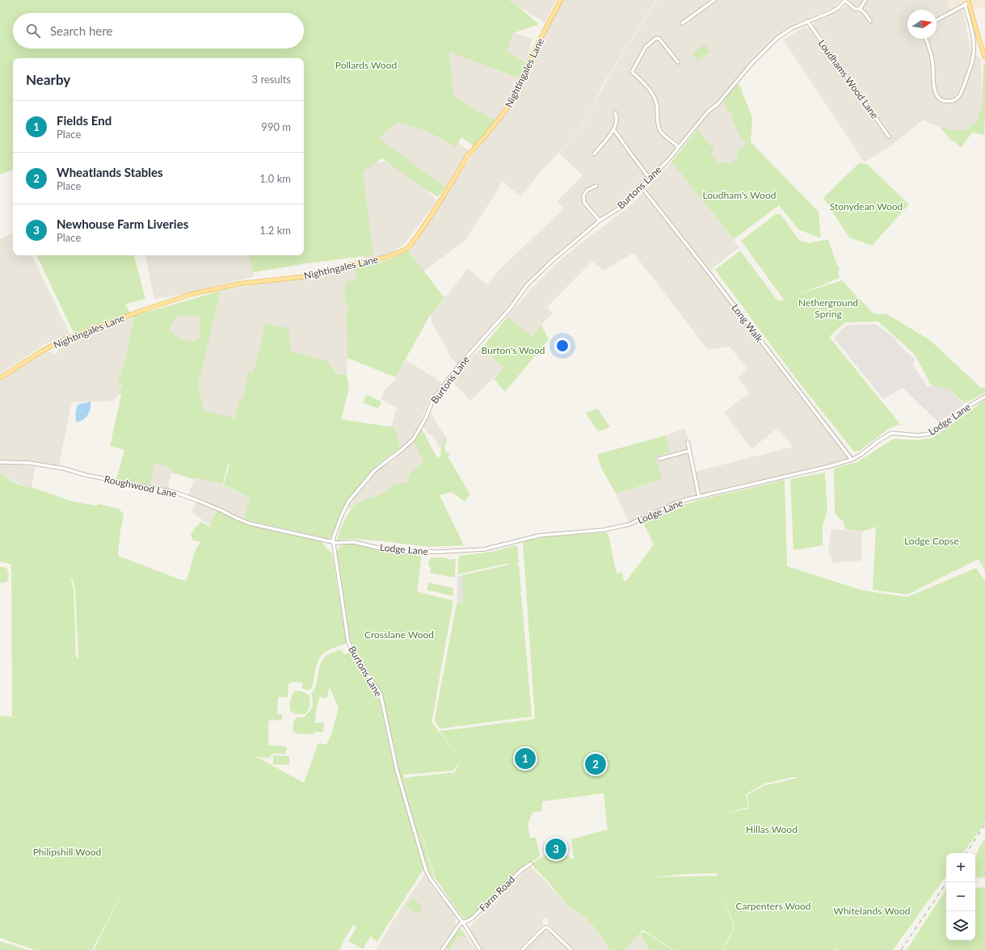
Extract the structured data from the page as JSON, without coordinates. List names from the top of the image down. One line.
{"streets":{"main road":["Nightingales Lane"],"street":["Loudhams Wood Lane","Burtons Lane","Long Walk","Lodge Lane","Roughwood Lane","Farm Road"]},"crossings":[["Loudhams Wood Lane","Burtons Lane"],["Burtons Lane","Long Walk"],["Burtons Lane","Lodge Lane"],["Burtons Lane","Roughwood Lane"],["Burtons Lane","Farm Road"],["Long Walk","Lodge Lane"],["Lodge Lane","Roughwood Lane"]],"parks":["Pollards Wood","Loudham's Wood","Stonydean Wood","Netherground Spring","Burton's Wood","Lodge Copse","Crosslane Wood","Hillas Wood","Philipshill Wood","Carpenters Wood","Whitelands Wood"],"north":"right","page":{"search":"Search here","heading":["Nearby","3 results"],"list":[{"mark":"1","name":"Fields End","note":"Place","value":"990 m"},{"mark":"2","name":"Wheatlands Stables","note":"Place","value":"1.0 km"},{"mark":"3","name":"Newhouse Farm Liveries","note":"Place","value":"1.2 km"}],"pins":["1","2","3"],"map_buttons":["+","−"]}}
